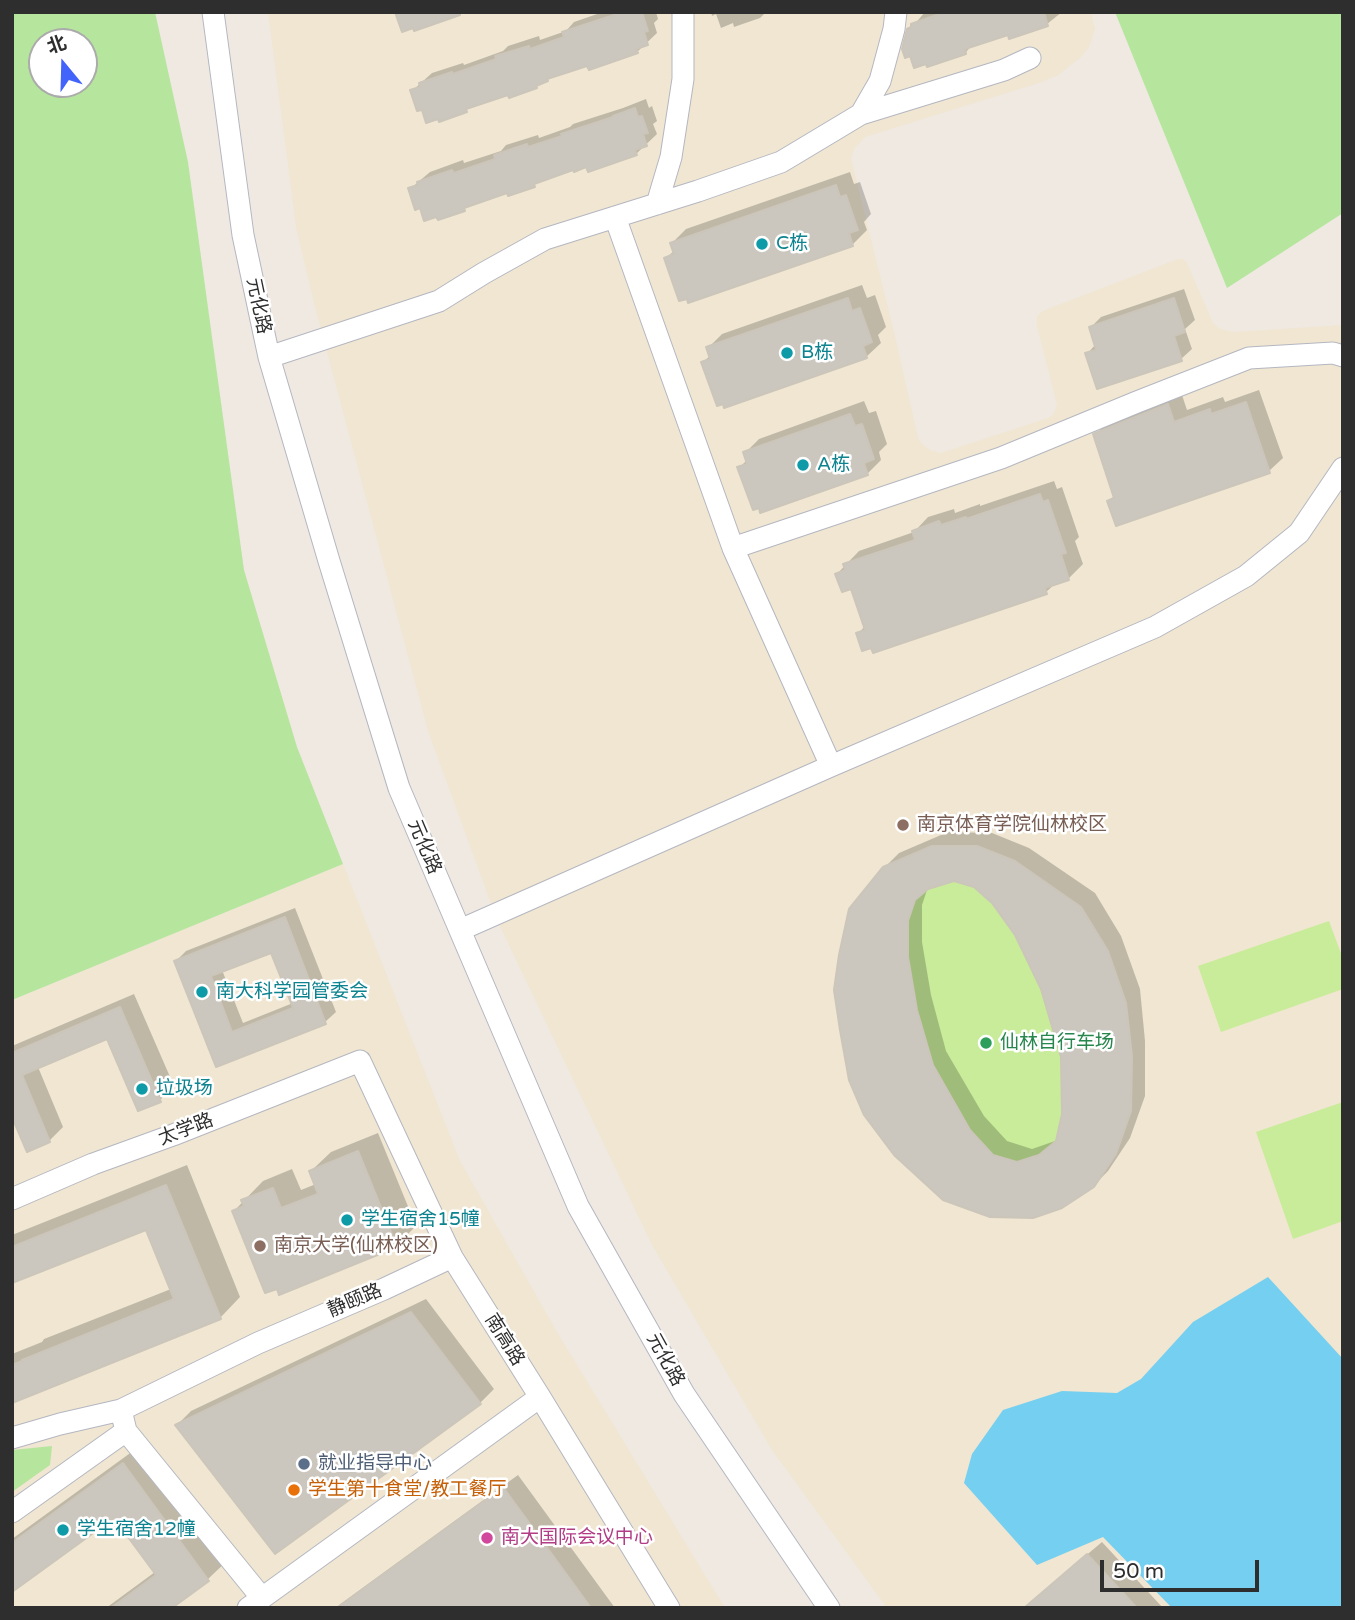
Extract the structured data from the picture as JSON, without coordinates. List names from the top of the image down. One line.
{"streets":{"street":["元化路","太学路","静颐路","南高路"]},"crossings":[["太学路","南高路"],["静颐路","南高路"]],"places":["C栋","B栋","A栋","南京体育学院仙林校区","南大科学园管委会","仙林自行车场","垃圾场","学生宿舍15幢","南京大学(仙林校区)","就业指导中心","学生第十食堂/教工餐厅","学生宿舍12幢","南大国际会议中心"],"scale_bar":"50 m","north":"top"}
